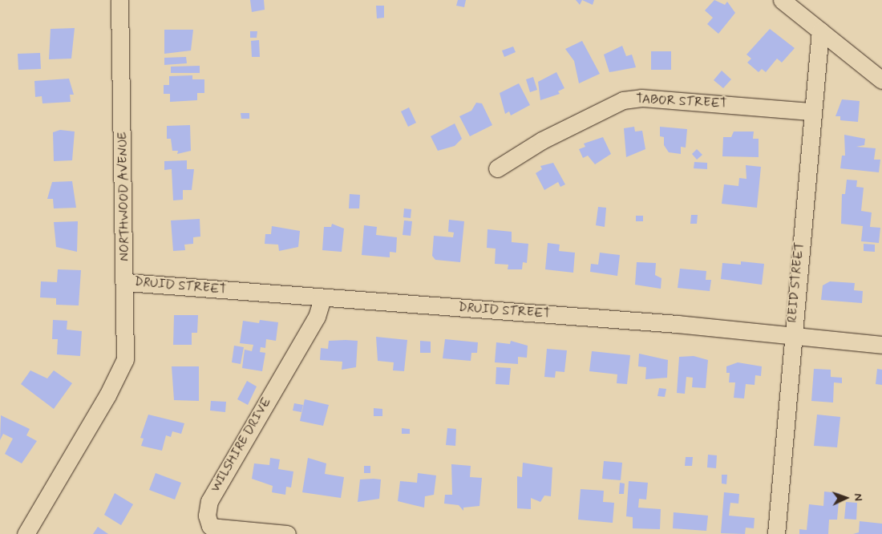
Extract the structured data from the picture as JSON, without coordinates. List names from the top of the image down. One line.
{"streets":{"street":["TABOR STREET","NORTHWOOD AVENUE","REID STREET","DRUID STREET","WILSHIRE DRIVE"]},"crossings":[["TABOR STREET","REID STREET"],["NORTHWOOD AVENUE","DRUID STREET"],["REID STREET","DRUID STREET"],["DRUID STREET","WILSHIRE DRIVE"]],"north":"right"}
